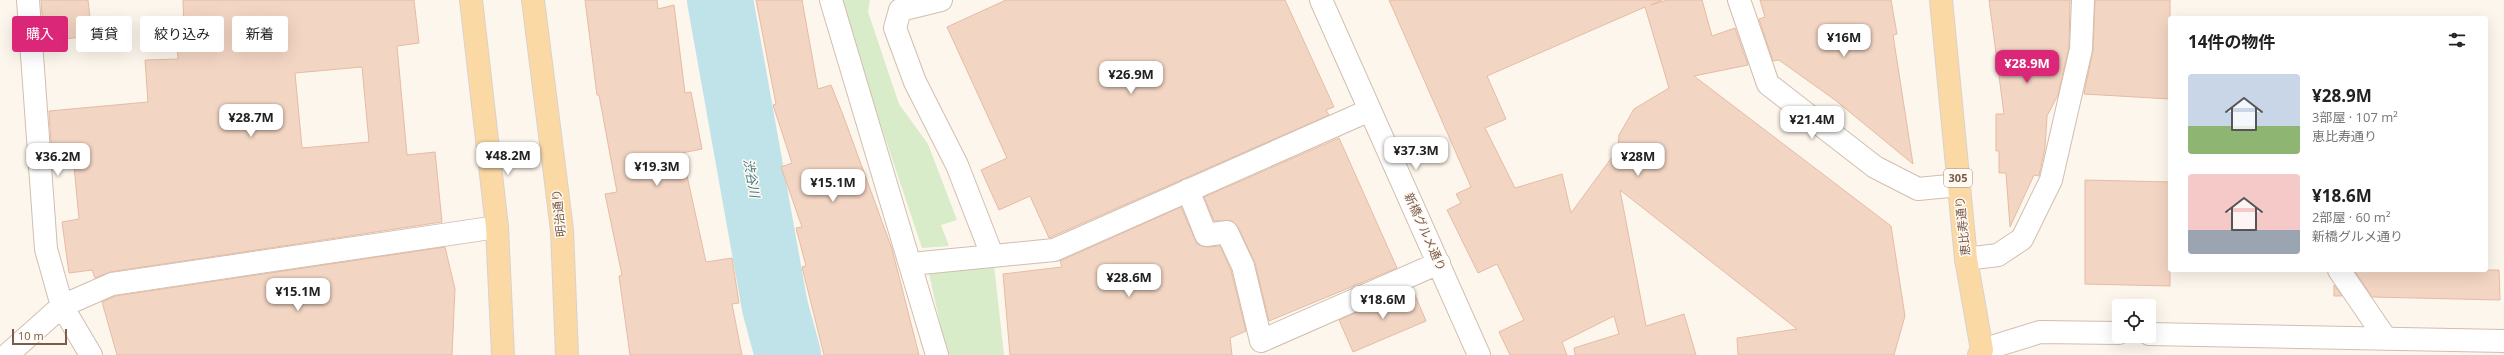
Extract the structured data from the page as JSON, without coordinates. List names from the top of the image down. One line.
{"streets":{"main road":["305","明治通り","恵比寿通り"],"street":["新橋グルメ通り"]},"water":["渋谷川"],"scale_bar":"10 m","page":{"chip":["購入","賃貸","絞り込み","新着"],"heading":"14件の物件","price":["¥16M","¥28.9M","¥26.9M","¥28.7M","¥21.4M","¥37.3M","¥48.2M","¥36.2M","¥28M","¥19.3M","¥15.1M","¥28.6M","¥15.1M","¥18.6M"],"list":[{"name":"¥28.9M","note":"3部屋 · 107 m² · 恵比寿通り"},{"name":"¥18.6M","note":"2部屋 · 60 m² · 新橋グルメ通り"}],"scale":"10 m"}}
